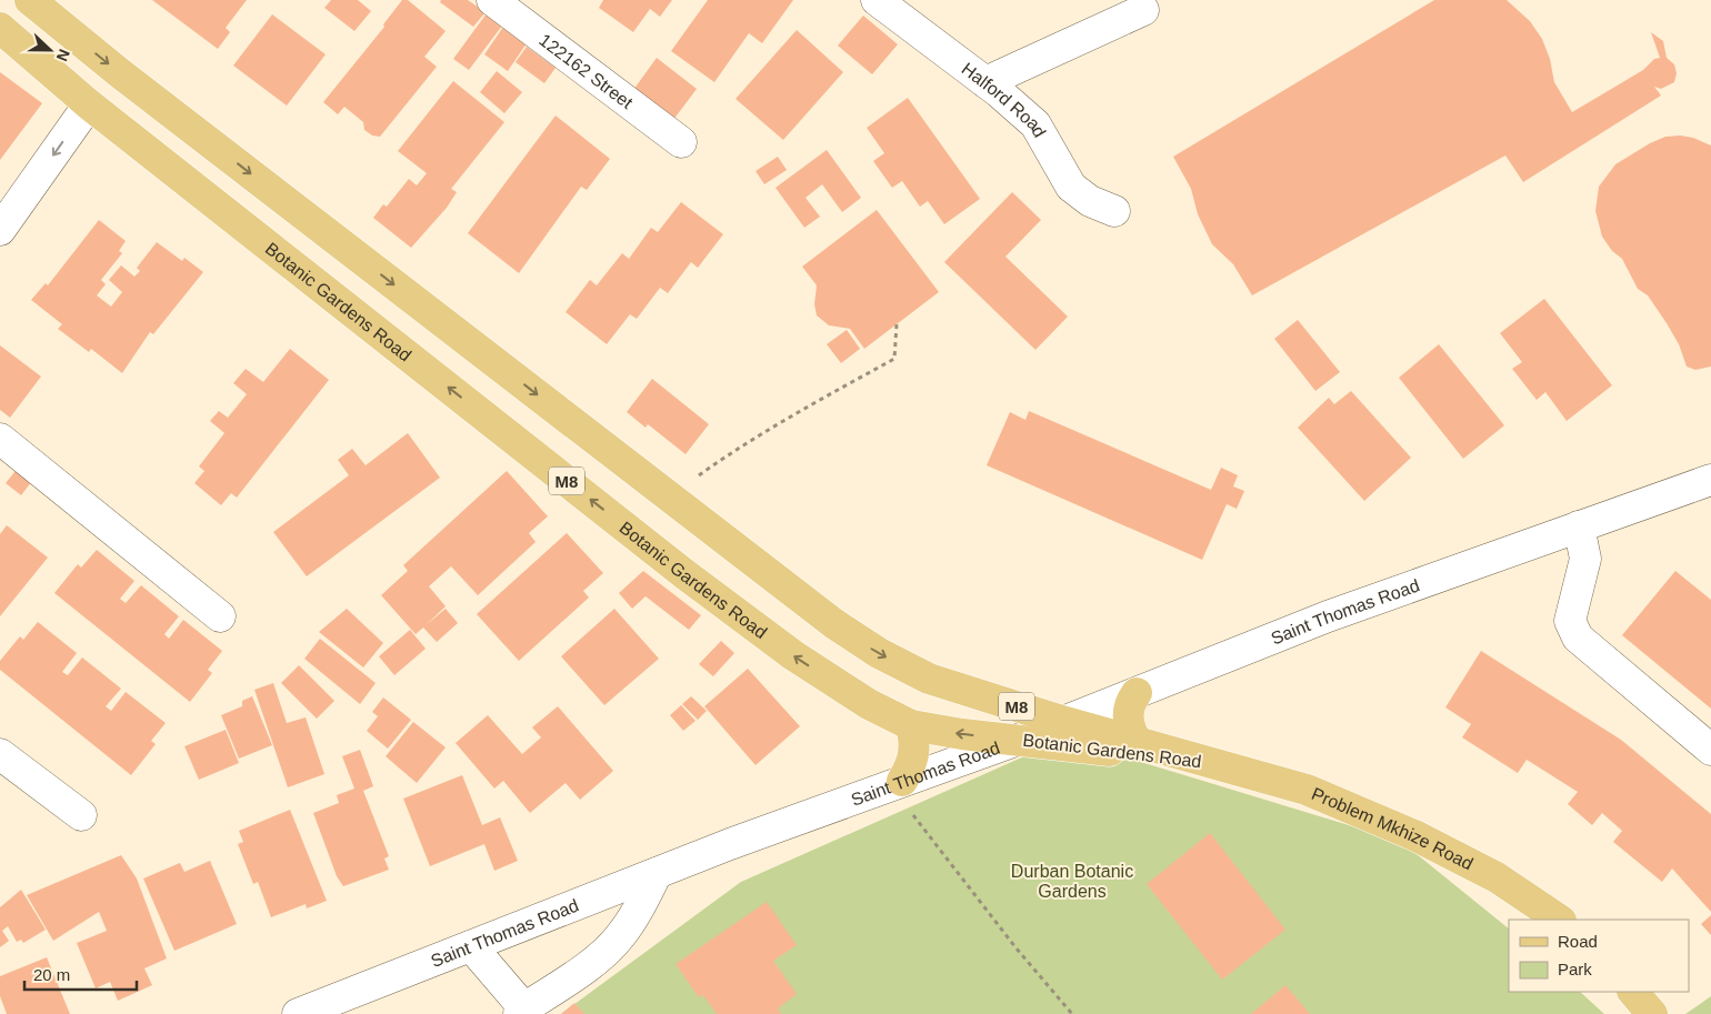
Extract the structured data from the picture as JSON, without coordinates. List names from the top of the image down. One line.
{"streets":{"main road":["Botanic Gardens Road","M8","Problem Mkhize Road"],"street":["122162 Street","Halford Road","Saint Thomas Road"]},"crossings":[["Botanic Gardens Road","Saint Thomas Road"],["Botanic Gardens Road","Problem Mkhize Road"]],"parks":["Durban Botanic Gardens"],"legend":["Road","Park"],"scale_bar":"20 m","north":"right"}
